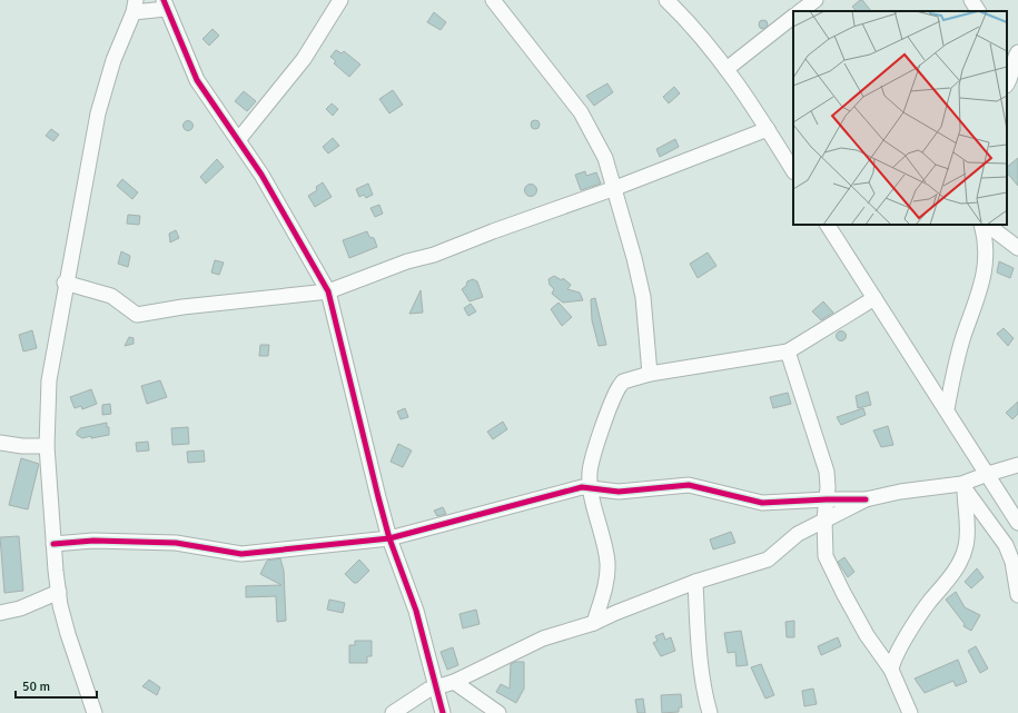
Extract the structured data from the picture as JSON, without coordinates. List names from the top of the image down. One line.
{"scale_bar":"50 m"}
